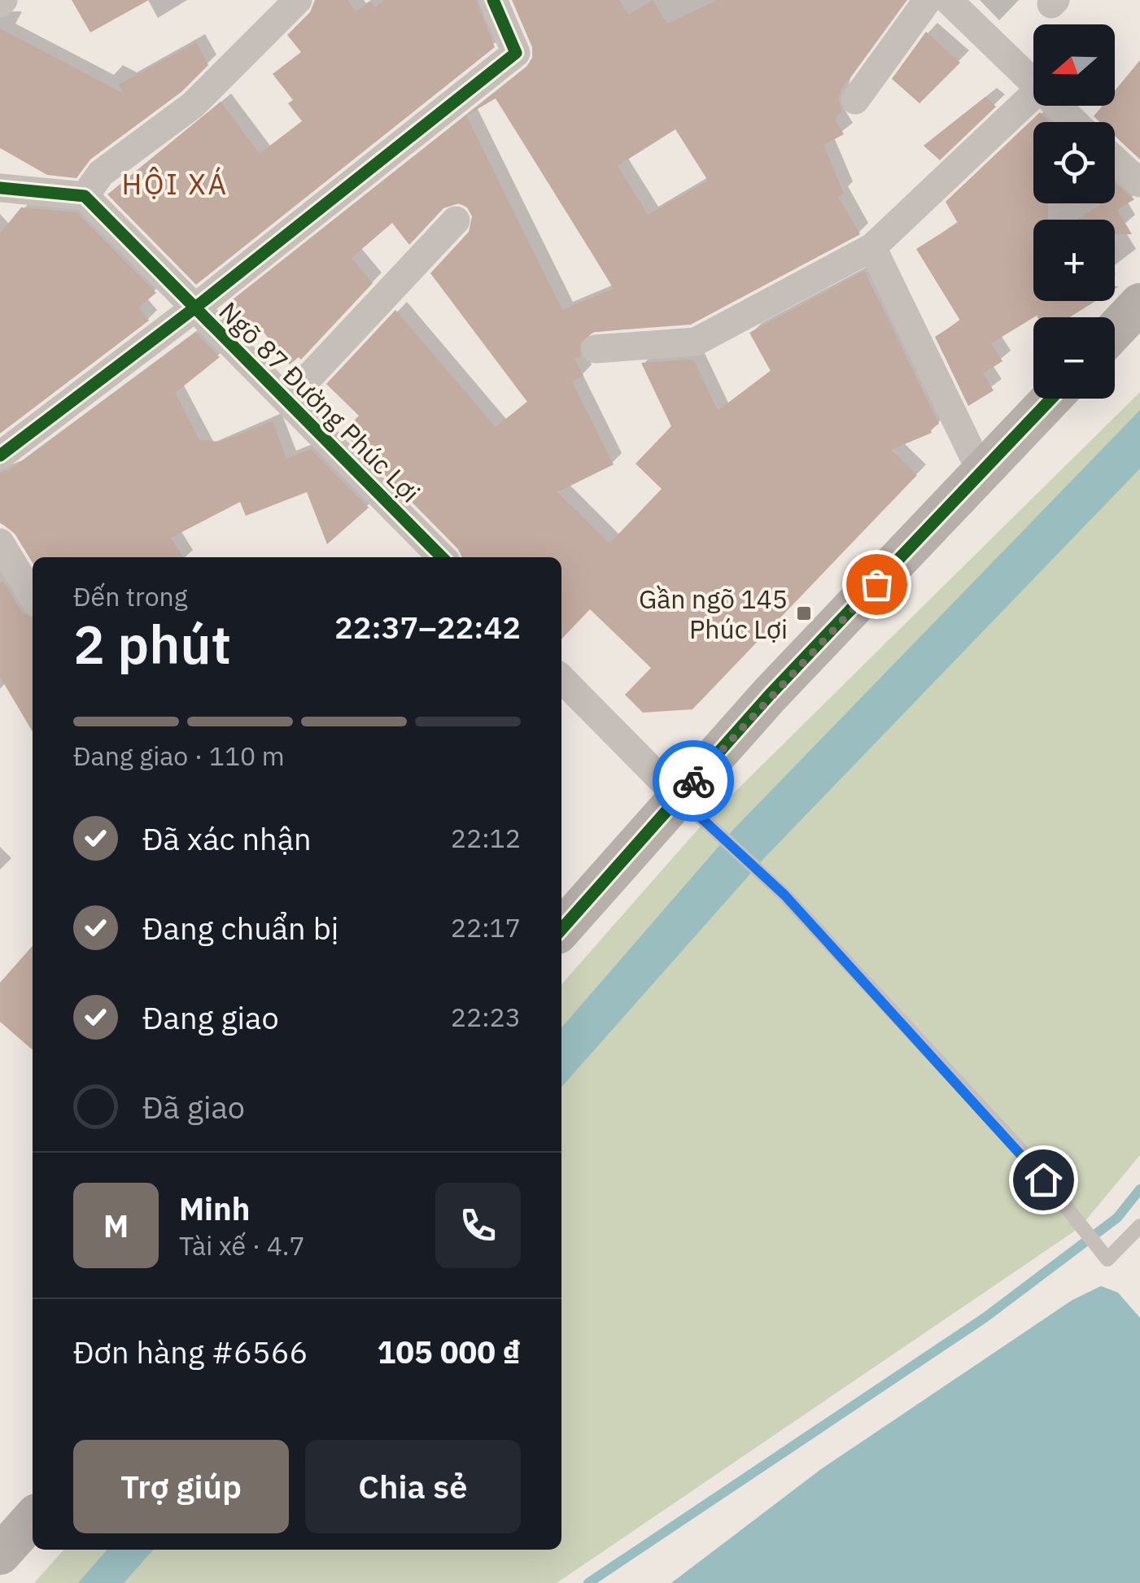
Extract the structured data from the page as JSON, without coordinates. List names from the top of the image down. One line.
{"streets":{"street":["Ngõ 87 Đường Phúc Lợi"]},"districts":["HỘI XÁ"],"places":{"transit":["Gần ngõ 145 Phúc Lợi"]},"north":"left","page":{"map_buttons":["+","−"],"heading":["2 phút","Đến trong","22:37–22:42"],"panel":["Minh","Tài xế · 4.7","Đơn hàng #6566","105 000 ₫"],"bar":"Đang giao · 110 m","list":[["Đã xác nhận","22:12"],["Đang chuẩn bị","22:17"],["Đang giao","22:23"],"Đã giao"],"round":"M","buttons":["Trợ giúp","Chia sẻ"]}}
